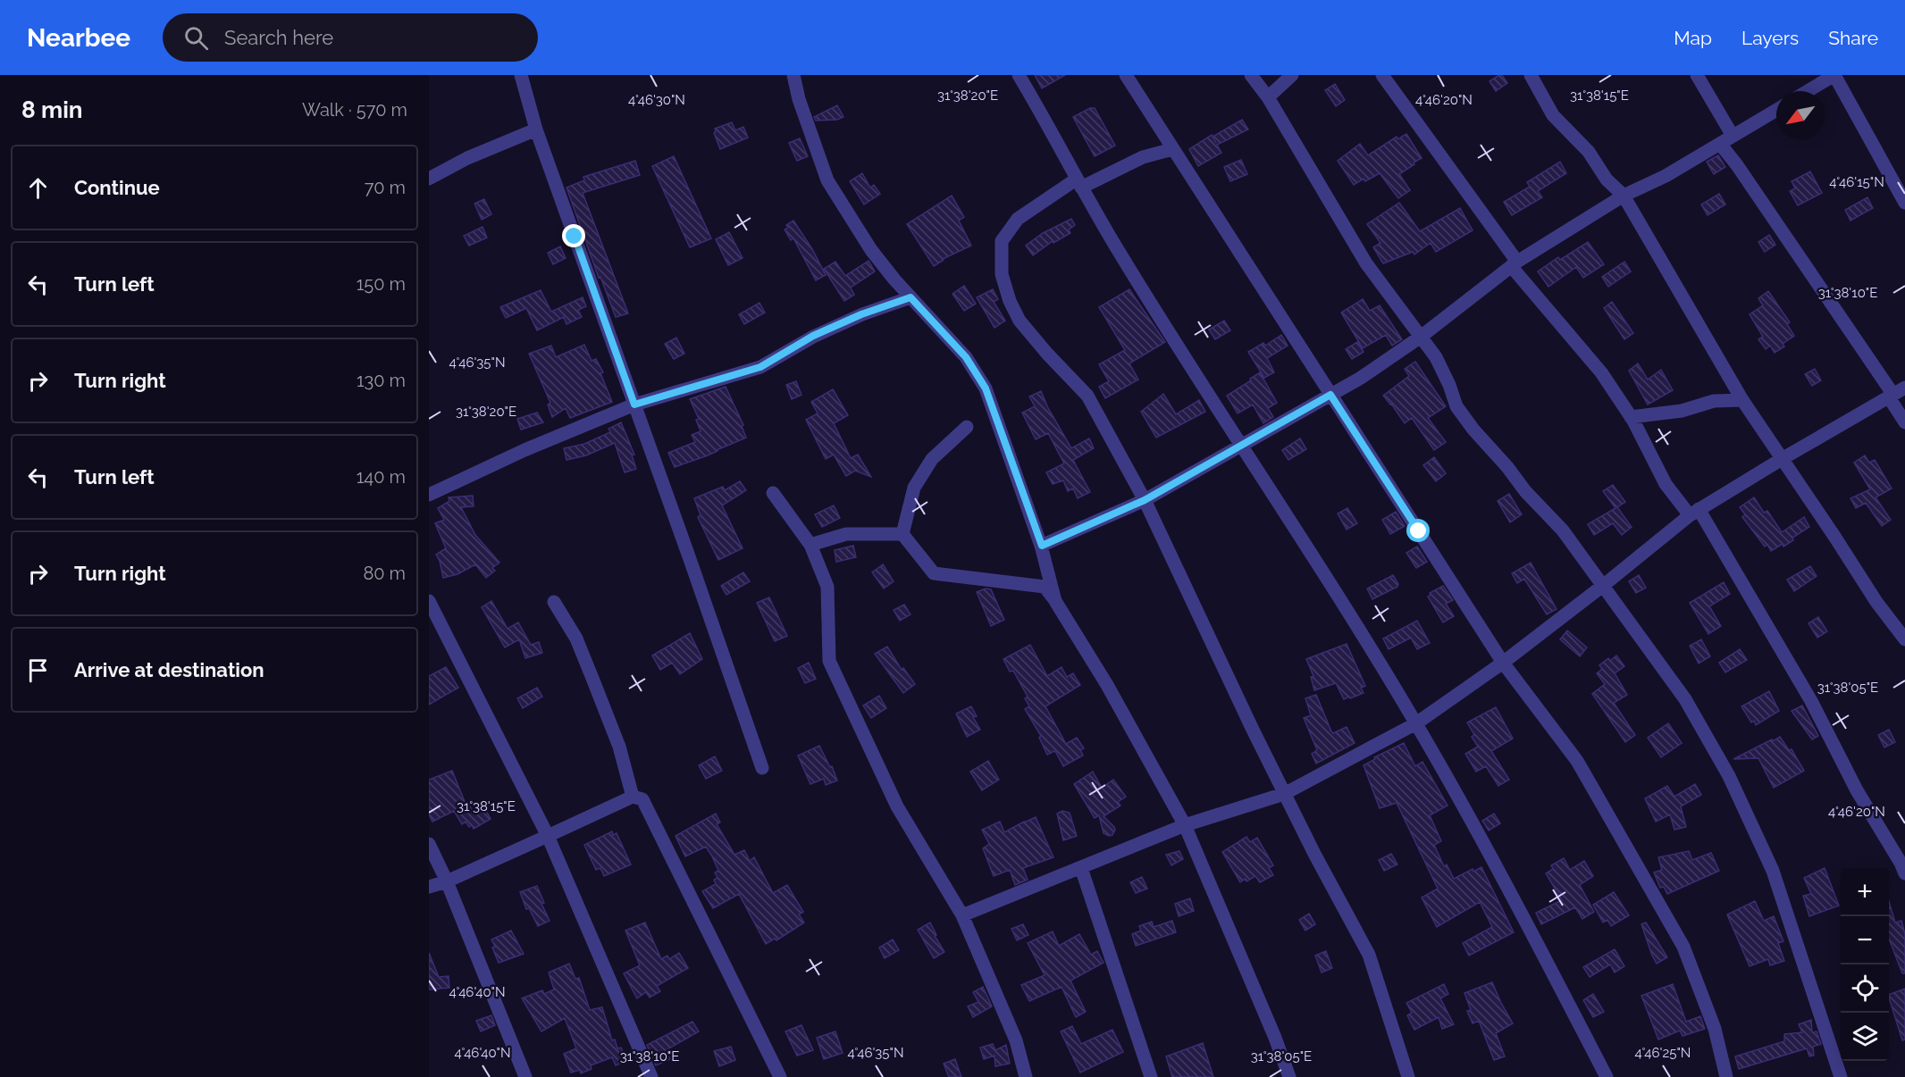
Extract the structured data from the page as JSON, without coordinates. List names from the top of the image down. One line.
{"north":"bottom left","page":{"header":"Nearbee","search":"Search here","nav":["Map","Layers","Share"],"heading":["8 min","Walk · 570 m"],"list":[["Continue","70 m"],["Turn left","150 m"],["Turn right","130 m"],["Turn left","140 m"],["Turn right","80 m"],"Arrive at destination"],"map_buttons":["+","−"]},"coordinates":["31°38'20\"E","31°38'15\"E","4°46'30\"N","4°46'20\"N","4°46'15\"N","31°38'10\"E","4°46'35\"N","31°38'05\"E","4°46'40\"N","4°46'25\"N"]}
